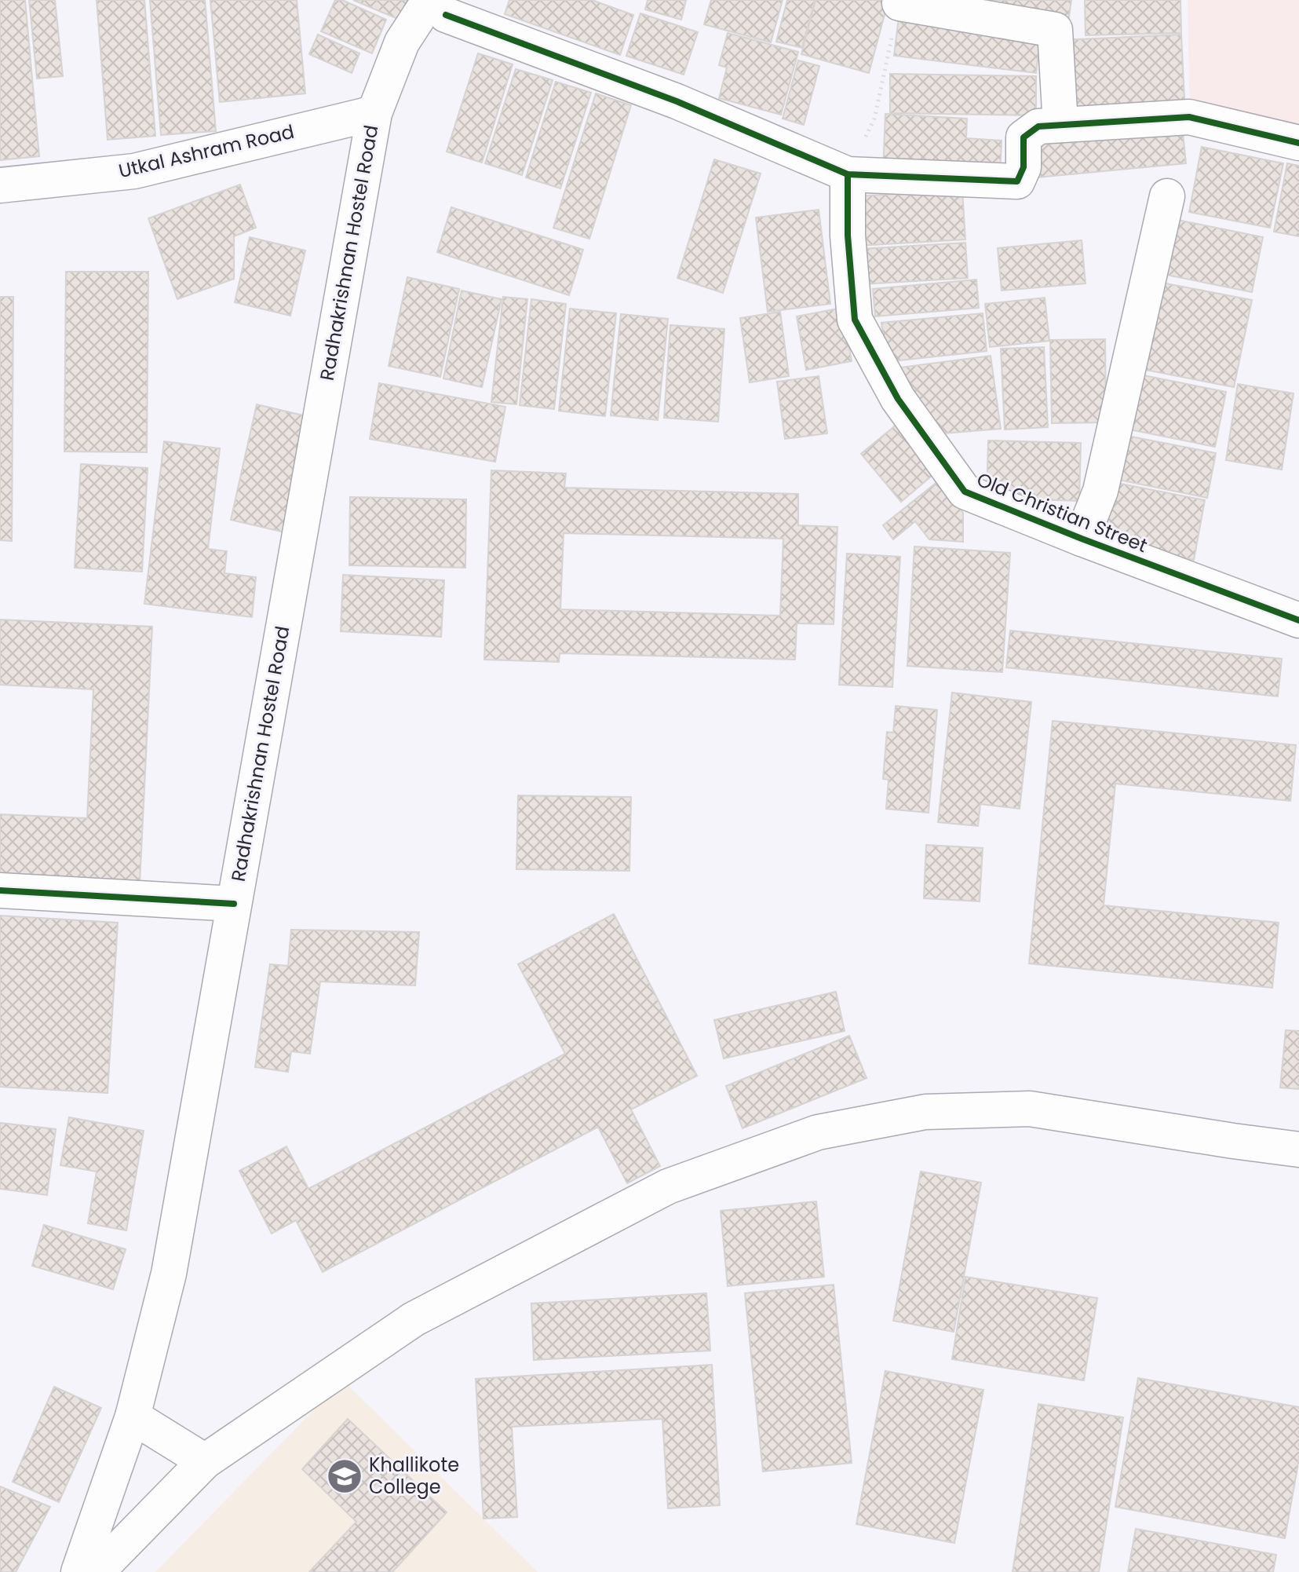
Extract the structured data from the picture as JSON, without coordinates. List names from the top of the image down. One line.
{"streets":{"main road":["Utkal Ashram Road","Radhakrishnan Hostel Road","Old Christian Street"]},"crossings":[["Utkal Ashram Road","Radhakrishnan Hostel Road"]],"places":{"school or university":["Khallikote College"]}}
